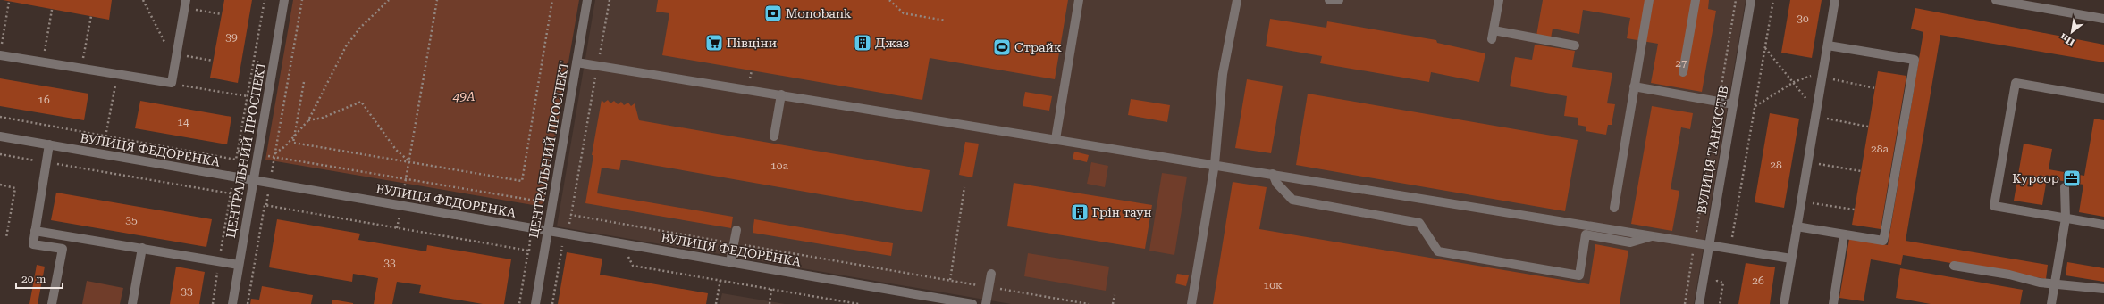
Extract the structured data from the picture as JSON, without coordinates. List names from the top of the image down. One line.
{"streets":{"street":["ВУЛИЦЯ ФЕДОРЕНКА","ЦЕНТРАЛЬНИЙ ПРОСПЕКТ","ВУЛИЦЯ ТАНКІСТІВ"]},"crossings":[["ВУЛИЦЯ ФЕДОРЕНКА","ЦЕНТРАЛЬНИЙ ПРОСПЕКТ"]],"parks":["49А"],"places":{"bank":["Monobank"],"supermarket":["Півціни"],"building":["Джаз","Грін таун"],"sports":["Страйк"],"office":["Курсор"]},"house_numbers":["30","39","27","16","14","28а","28","10а","35","33","26","10к","33"],"scale_bar":"20 m","north":"bottom left"}
